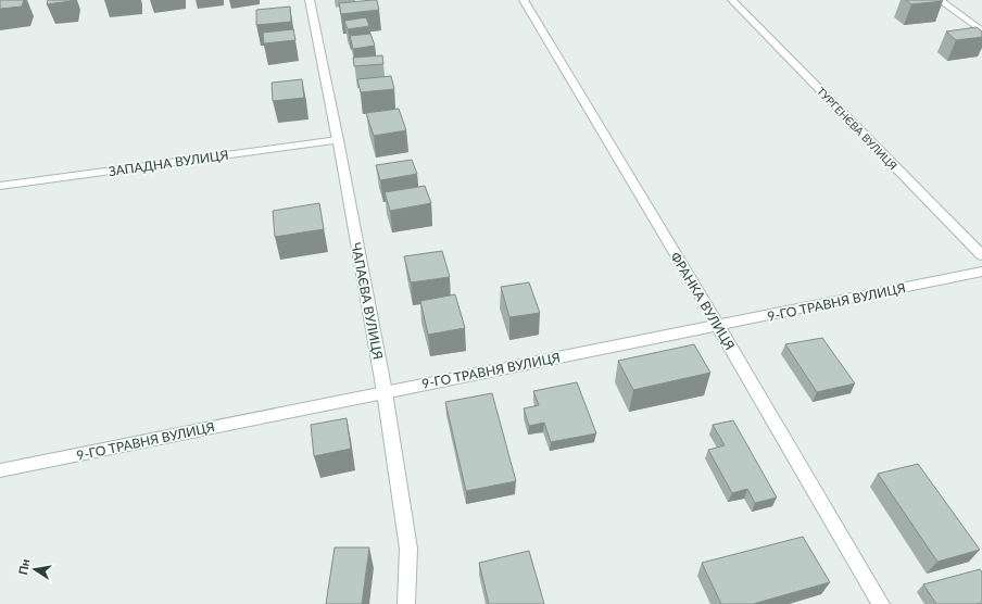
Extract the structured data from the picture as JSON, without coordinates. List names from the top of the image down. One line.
{"streets":{"street":["ТУРГЕНЄВА ВУЛИЦЯ","ЗАПАДНА ВУЛИЦЯ","ЧАПАЄВА ВУЛИЦЯ","ФРАНКА ВУЛИЦЯ","9-ГО ТРАВНЯ ВУЛИЦЯ"]},"crossings":[["ЗАПАДНА ВУЛИЦЯ","ЧАПАЄВА ВУЛИЦЯ"],["ЧАПАЄВА ВУЛИЦЯ","9-ГО ТРАВНЯ ВУЛИЦЯ"],["ФРАНКА ВУЛИЦЯ","9-ГО ТРАВНЯ ВУЛИЦЯ"]],"north":"left"}
